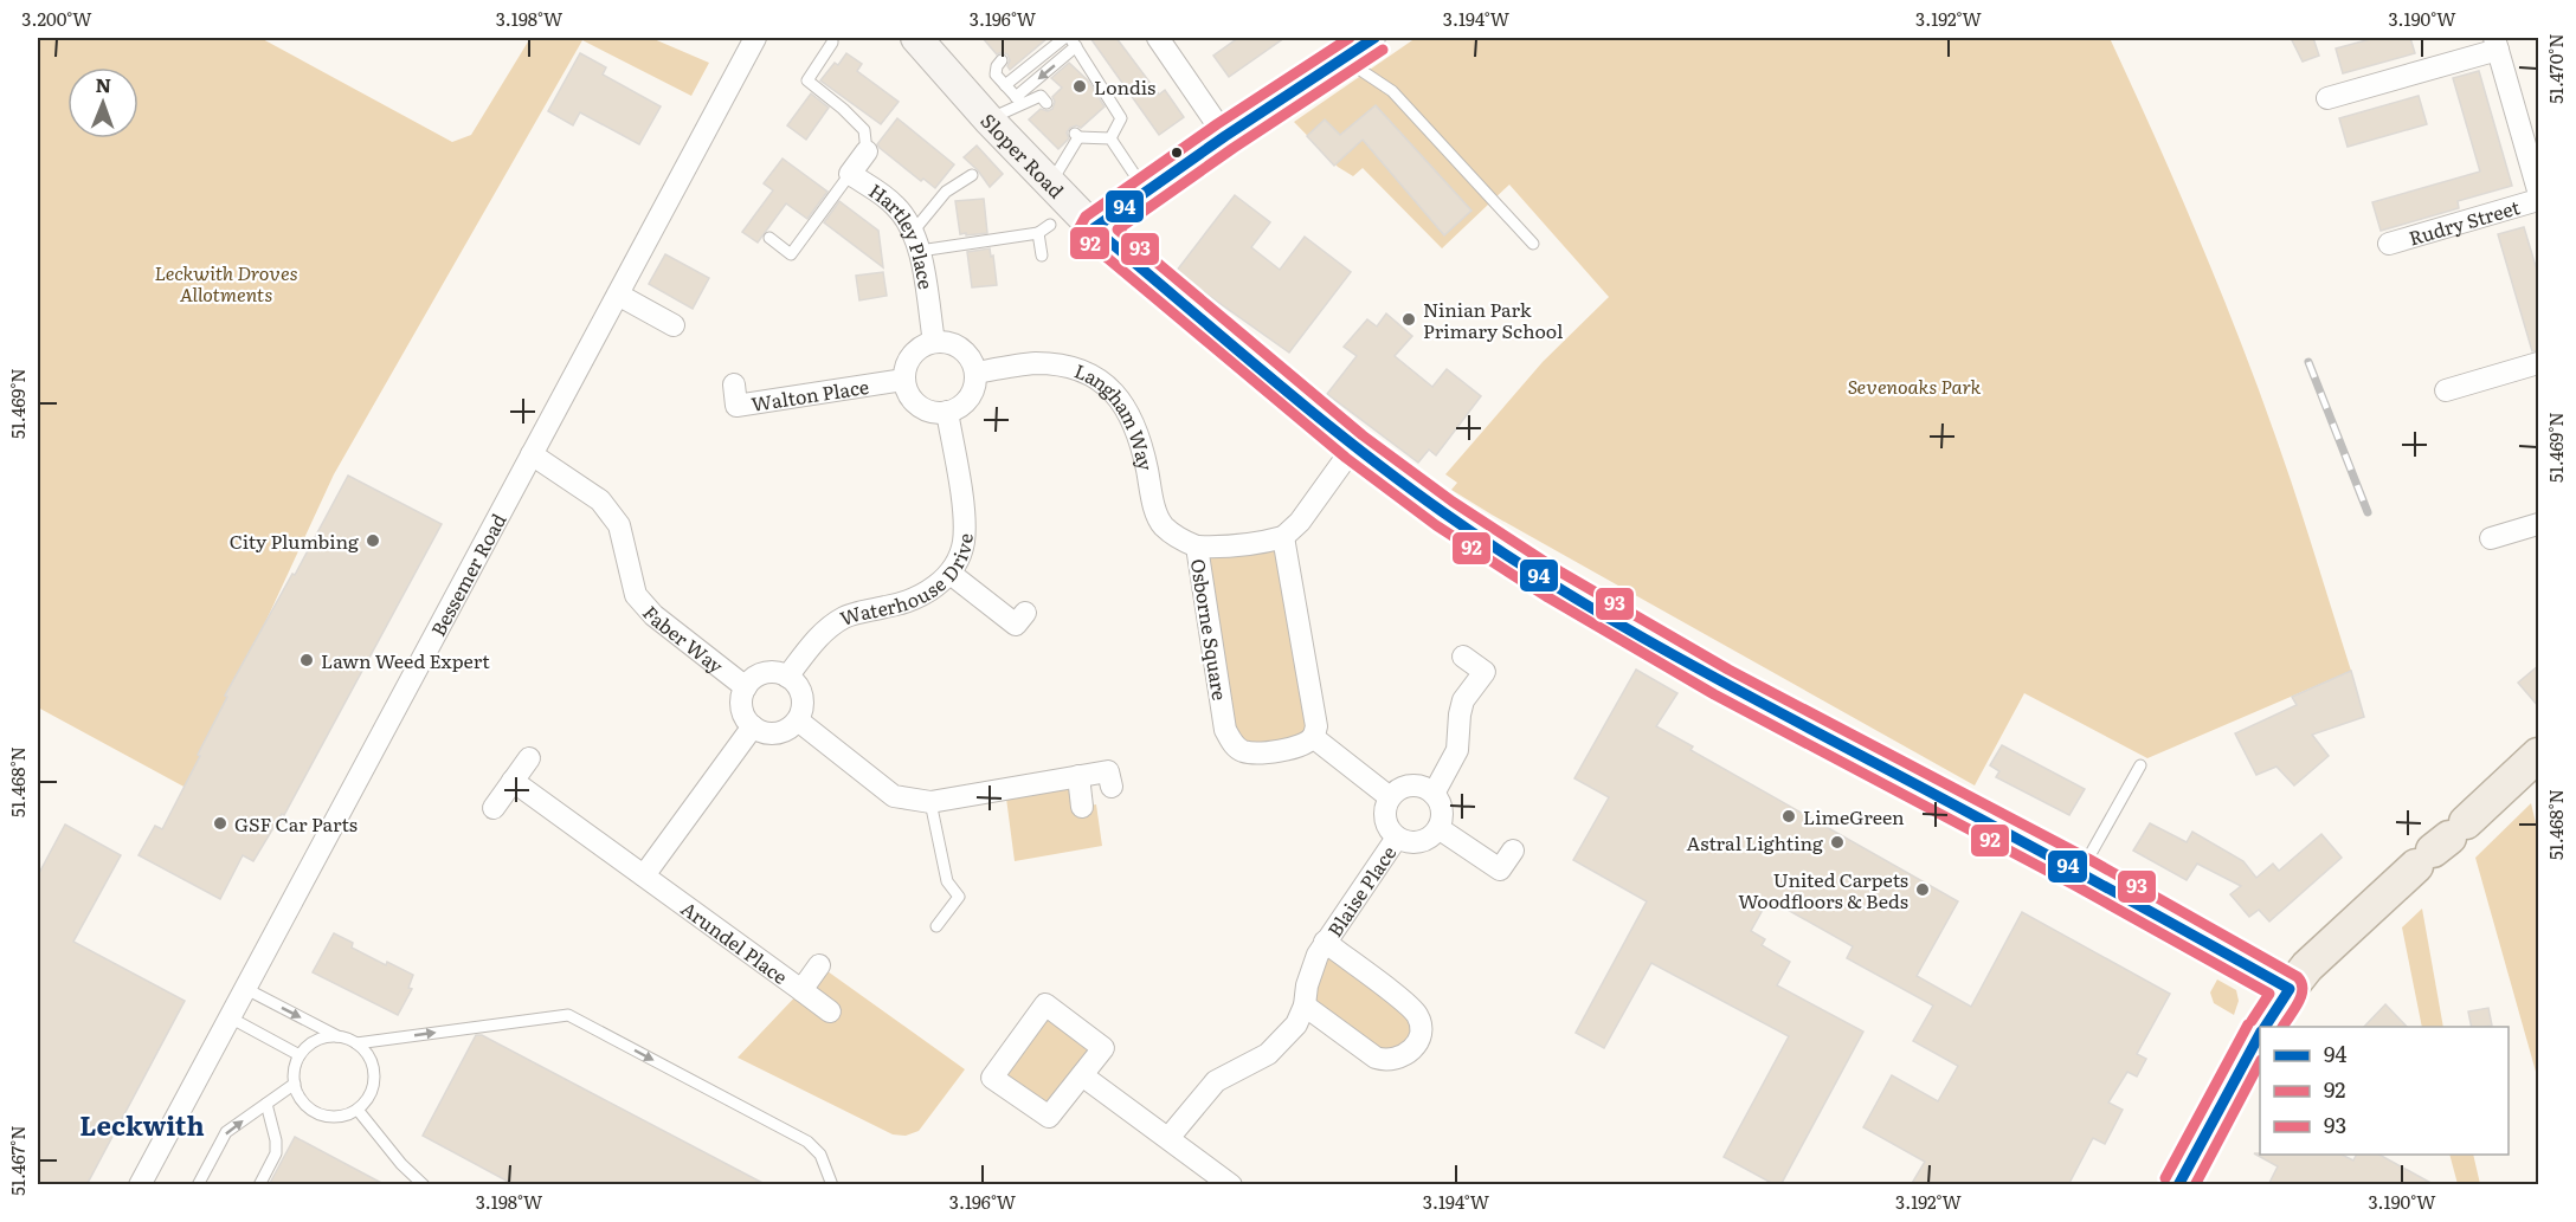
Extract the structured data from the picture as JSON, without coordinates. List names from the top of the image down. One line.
{"streets":{"street":["Sloper Road","Rudry Street","Hartley Place","Walton Place","Langham Way","Bessemer Road","Waterhouse Drive","Osborne Square","Faber Way","Blaise Place","Arundel Place"]},"crossings":[["Hartley Place","Walton Place"],["Hartley Place","Langham Way"],["Hartley Place","Waterhouse Drive"],["Walton Place","Langham Way"],["Walton Place","Waterhouse Drive"],["Langham Way","Waterhouse Drive"],["Langham Way","Osborne Square"],["Bessemer Road","Faber Way"],["Waterhouse Drive","Faber Way"]],"districts":["Leckwith"],"parks":["Leckwith Droves Allotments","Sevenoaks Park"],"places":["Londis","Ninian Park Primary School","City Plumbing","Lawn Weed Expert","LimeGreen","GSF Car Parts","Astral Lighting","United Carpets Woodfloors & Beds"],"lines":["transit line 94","transit line 92","transit line 93"],"legend":["94","92","93"],"north":"top","coordinates":["3.200°W","3.198°W","3.196°W","3.194°W","3.192°W","3.190°W","51.470°N","51.469°N","51.468°N","51.467°N"]}
